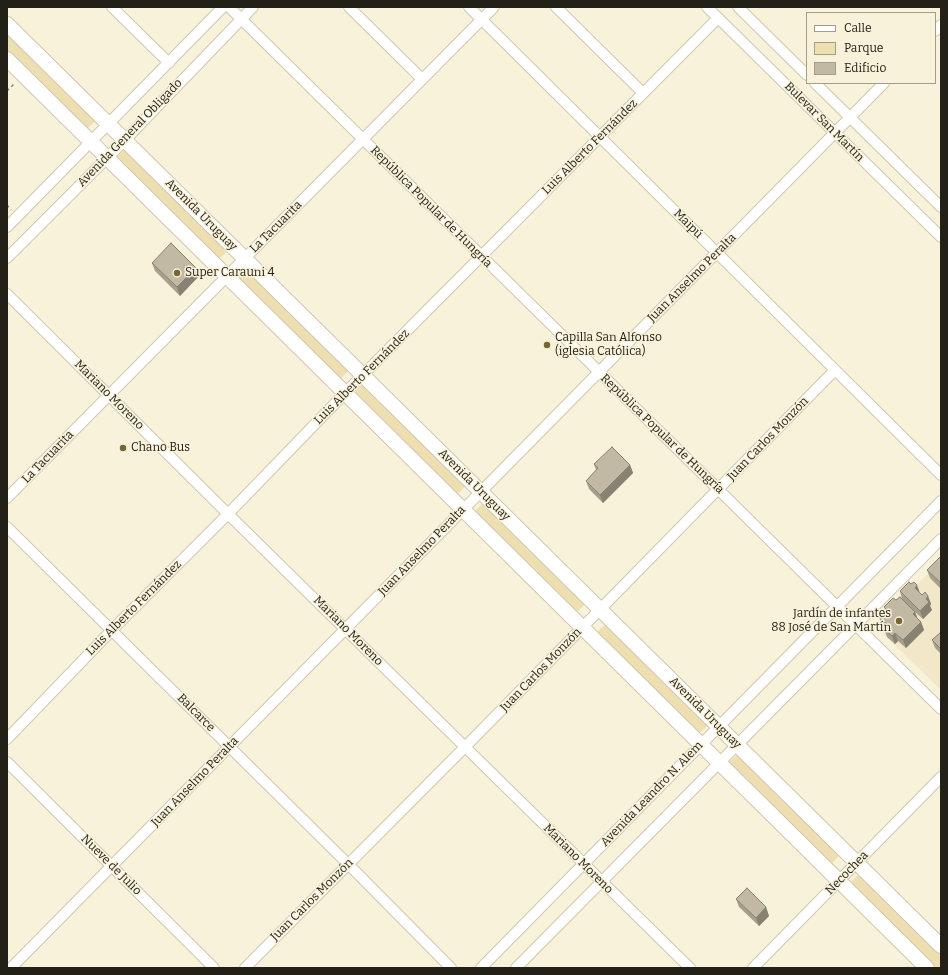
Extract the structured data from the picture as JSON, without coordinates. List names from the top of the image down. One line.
{"streets":{"street":["Bulevar San Martín","Avenida General Obligado","Luis Alberto Fernández","República Popular de Hungría","Avenida Uruguay","Maipú","La Tacuarita","Juan Anselmo Peralta","Mariano Moreno","Juan Carlos Monzón","Balcarce","Avenida Leandro N. Alem","Nueve de Julio","Necochea"]},"crossings":[["Bulevar San Martín","Luis Alberto Fernández"],["Bulevar San Martín","Juan Anselmo Peralta"],["Avenida General Obligado","República Popular de Hungría"],["Avenida General Obligado","Avenida Uruguay"],["Luis Alberto Fernández","República Popular de Hungría"],["Luis Alberto Fernández","Avenida Uruguay"],["Luis Alberto Fernández","Maipú"],["Luis Alberto Fernández","Mariano Moreno"],["Luis Alberto Fernández","Balcarce"],["República Popular de Hungría","La Tacuarita"],["República Popular de Hungría","Juan Anselmo Peralta"],["República Popular de Hungría","Juan Carlos Monzón"],["República Popular de Hungría","Avenida Leandro N. Alem"],["Avenida Uruguay","La Tacuarita"],["Avenida Uruguay","Juan Anselmo Peralta"],["Avenida Uruguay","Juan Carlos Monzón"],["Avenida Uruguay","Avenida Leandro N. Alem"],["Avenida Uruguay","Necochea"],["Maipú","La Tacuarita"],["Maipú","Juan Anselmo Peralta"],["Maipú","Juan Carlos Monzón"],["La Tacuarita","Mariano Moreno"],["Juan Anselmo Peralta","Mariano Moreno"],["Juan Anselmo Peralta","Balcarce"],["Juan Anselmo Peralta","Nueve de Julio"],["Mariano Moreno","Juan Carlos Monzón"],["Mariano Moreno","Avenida Leandro N. Alem"],["Juan Carlos Monzón","Balcarce"]],"places":["Super Carauni 4","Capilla San Alfonso (iglesia Católica)","Chano Bus","Jardín de infantes 88 José de San Martín"],"legend":["Calle","Parque","Edificio"]}
